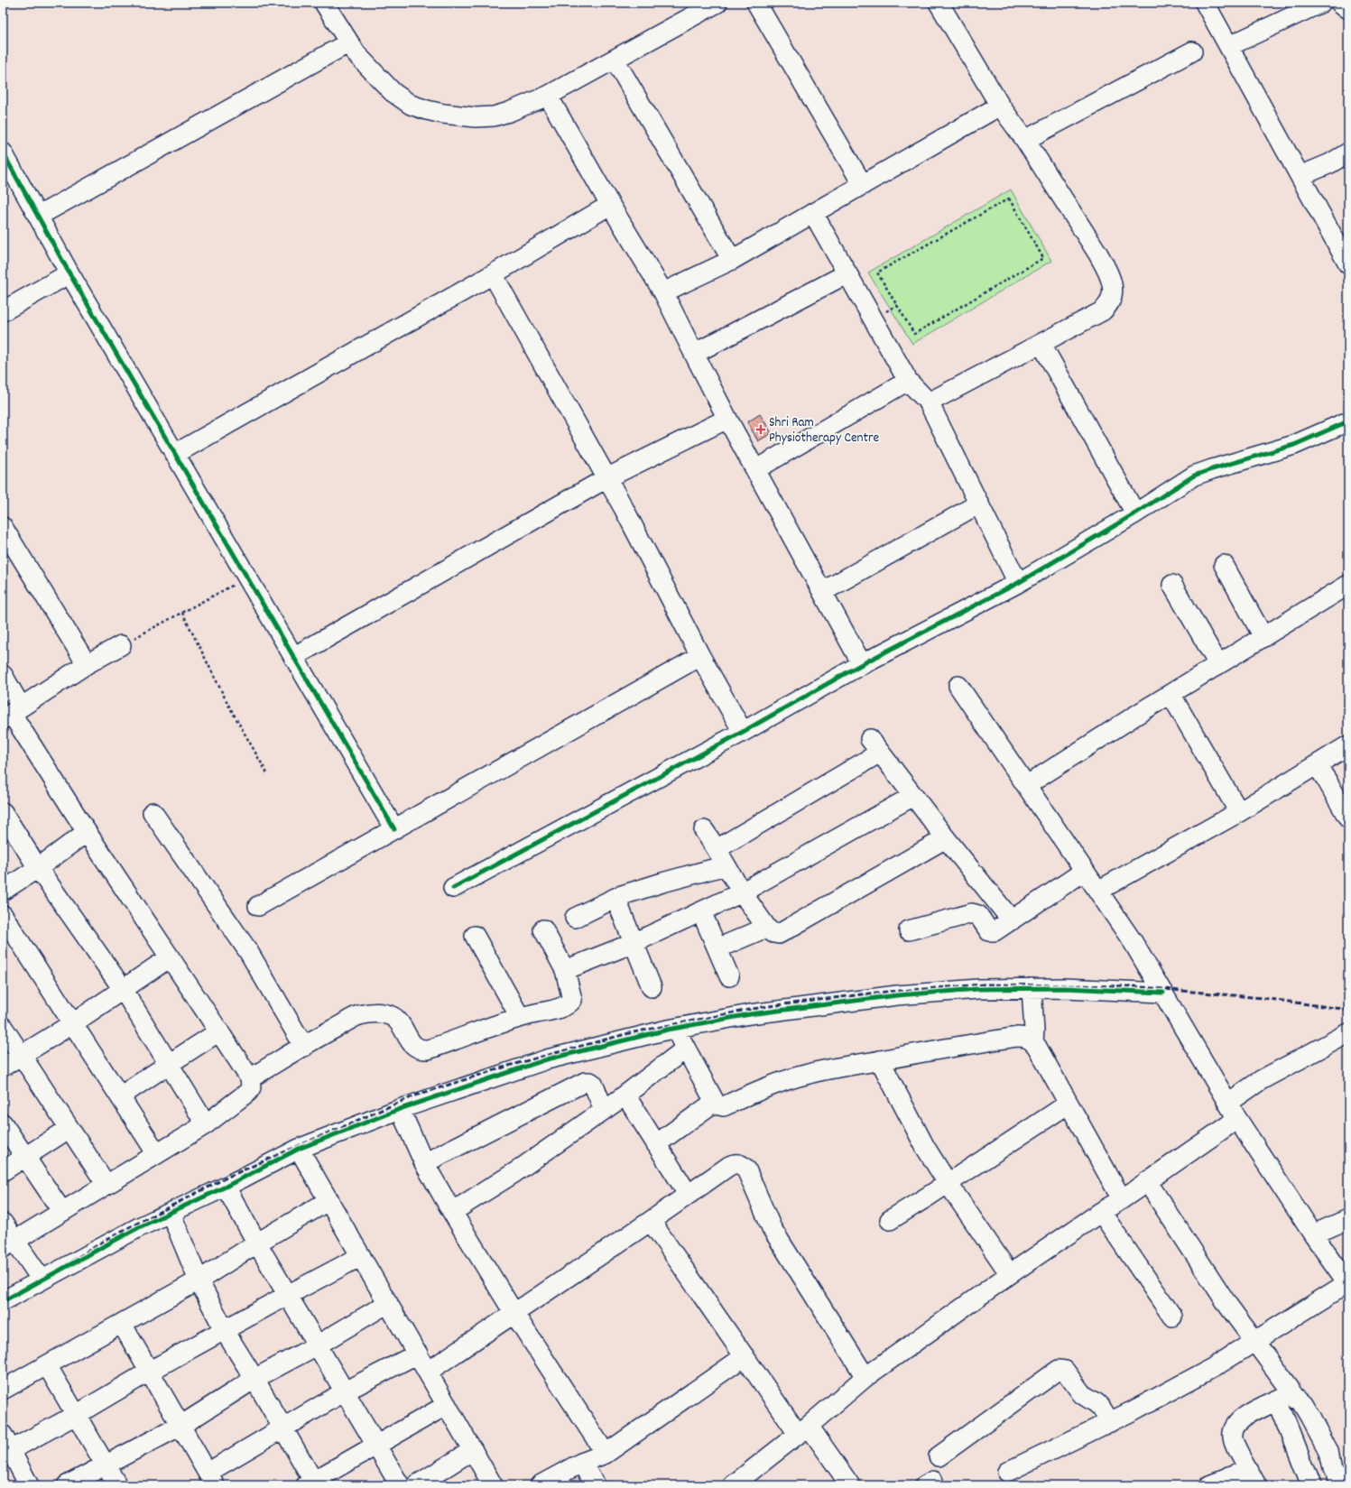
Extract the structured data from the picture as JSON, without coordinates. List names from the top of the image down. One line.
{"places":{"health":["Shri Ram Physiotherapy Centre"]}}
